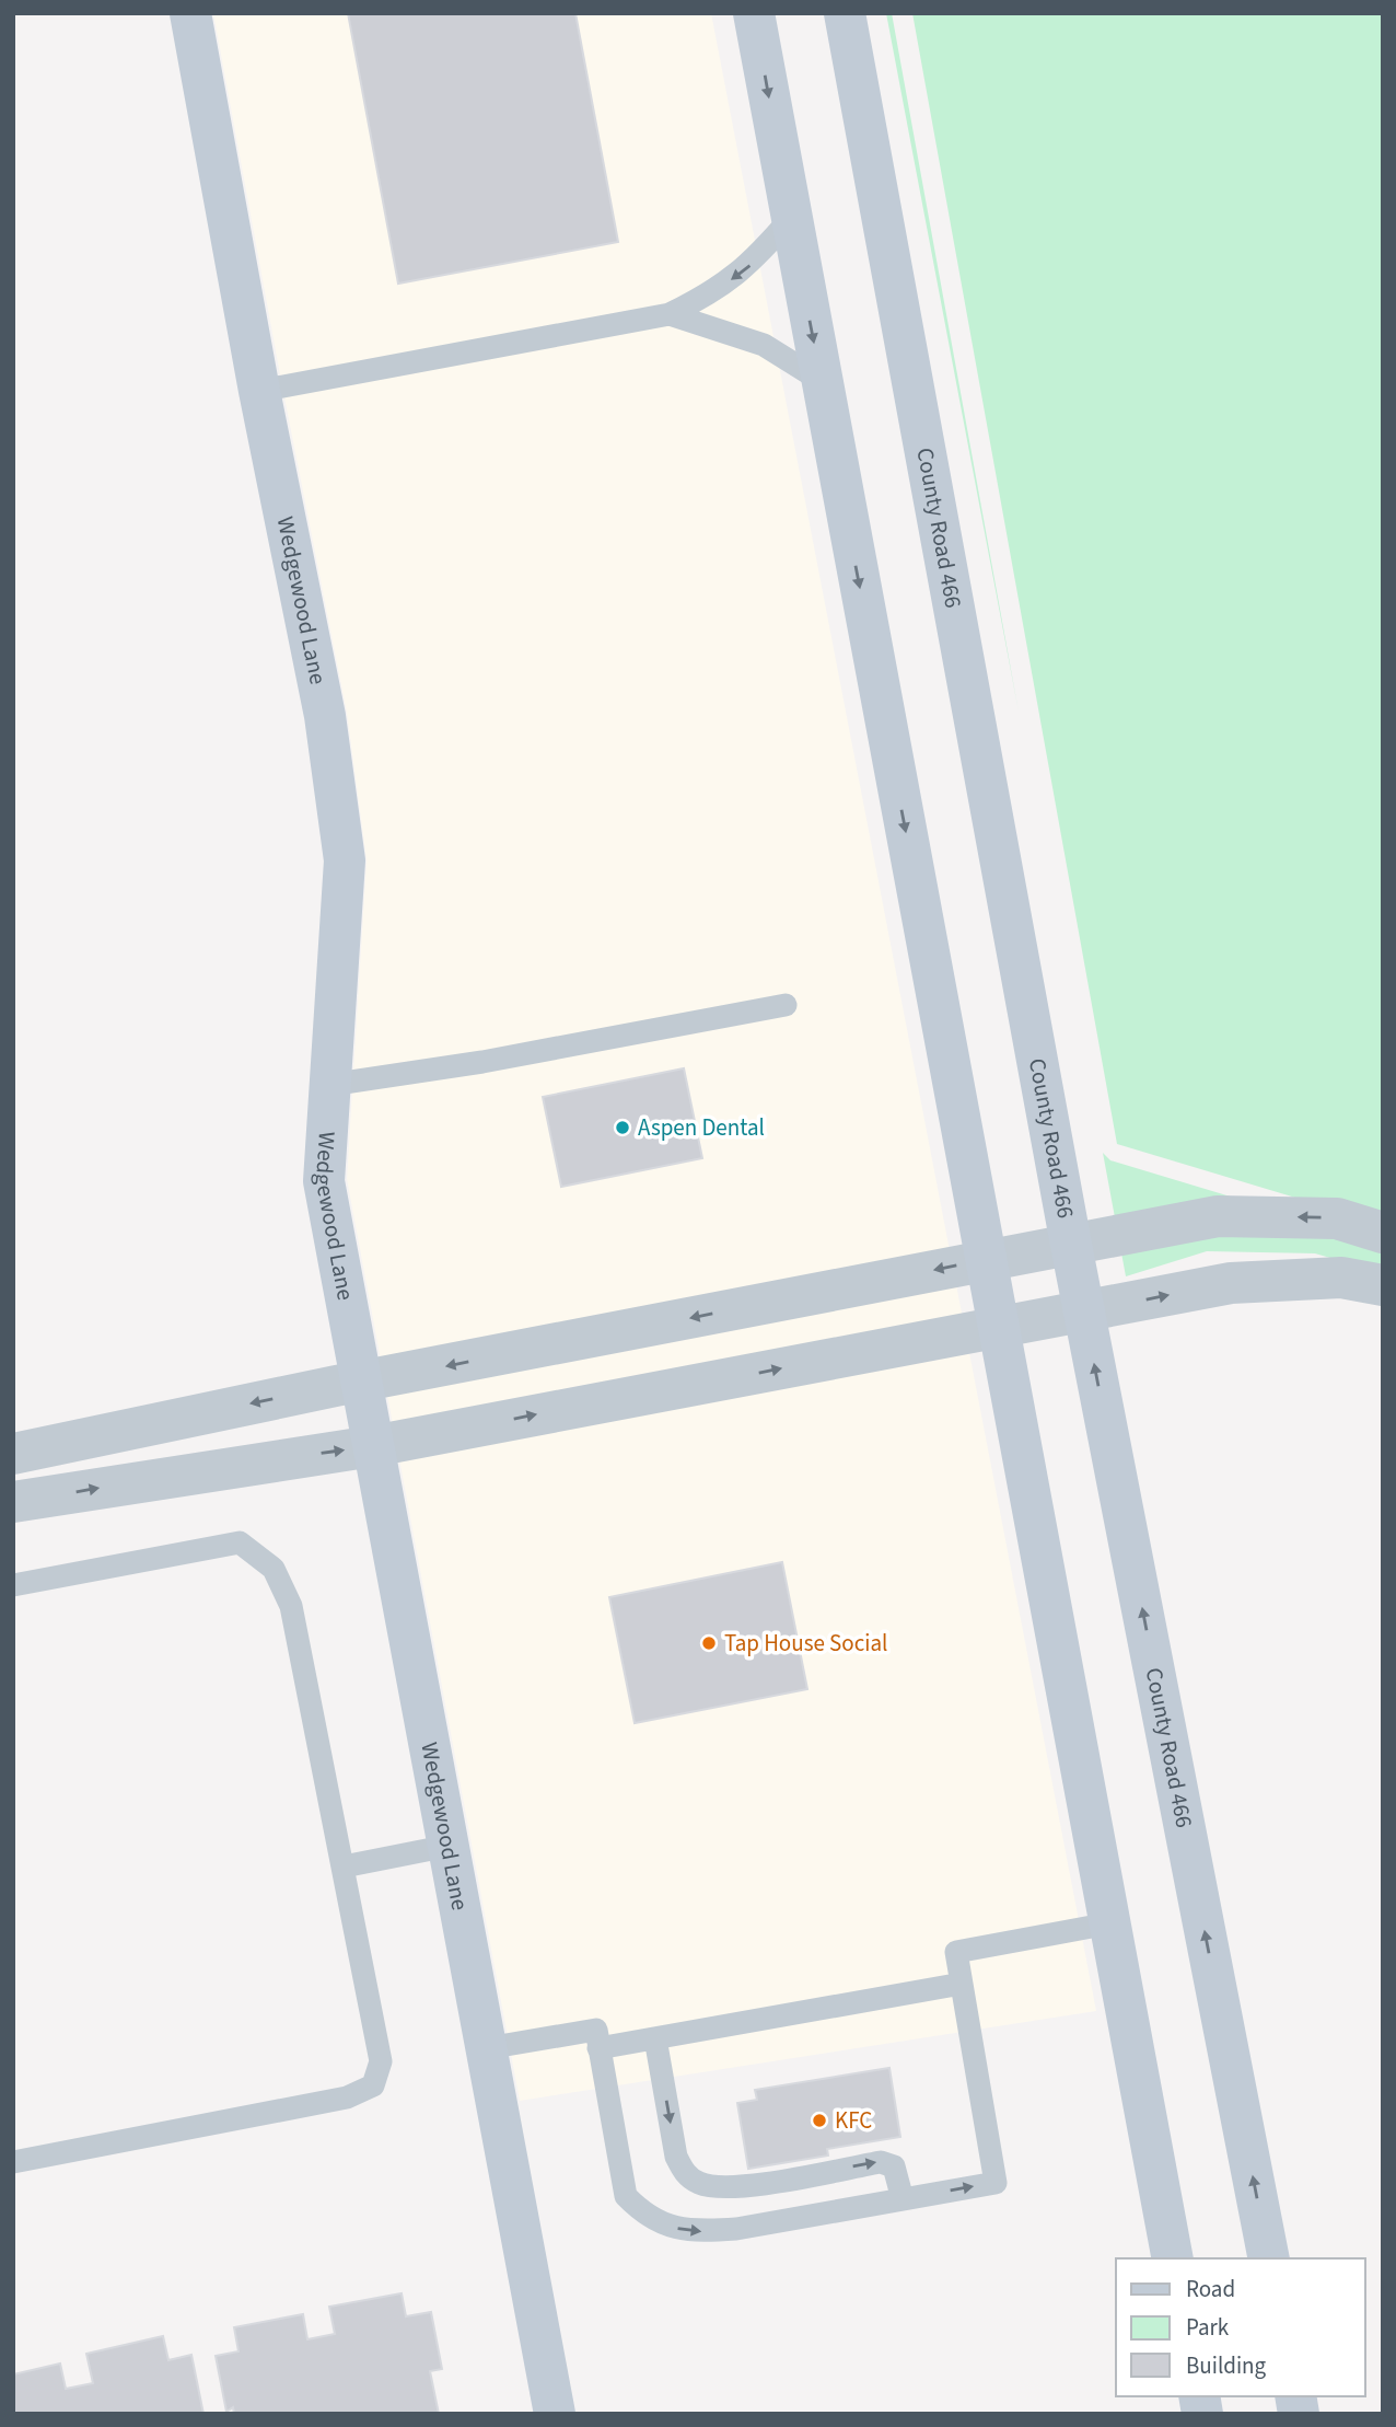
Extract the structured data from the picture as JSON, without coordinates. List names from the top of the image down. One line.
{"streets":{"main road":["County Road 466","Wedgewood Lane"]},"places":["Aspen Dental","Tap House Social","KFC"],"legend":["Road","Park","Building"]}
